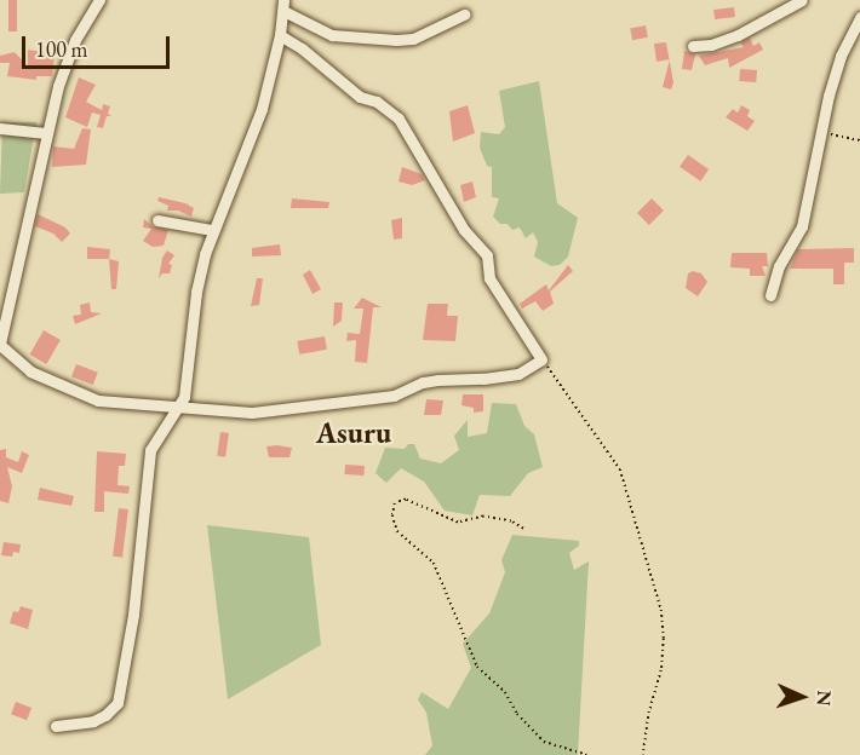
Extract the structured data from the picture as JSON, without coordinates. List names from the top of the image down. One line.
{"districts":["Asuru"],"scale_bar":"100 m","north":"right"}
